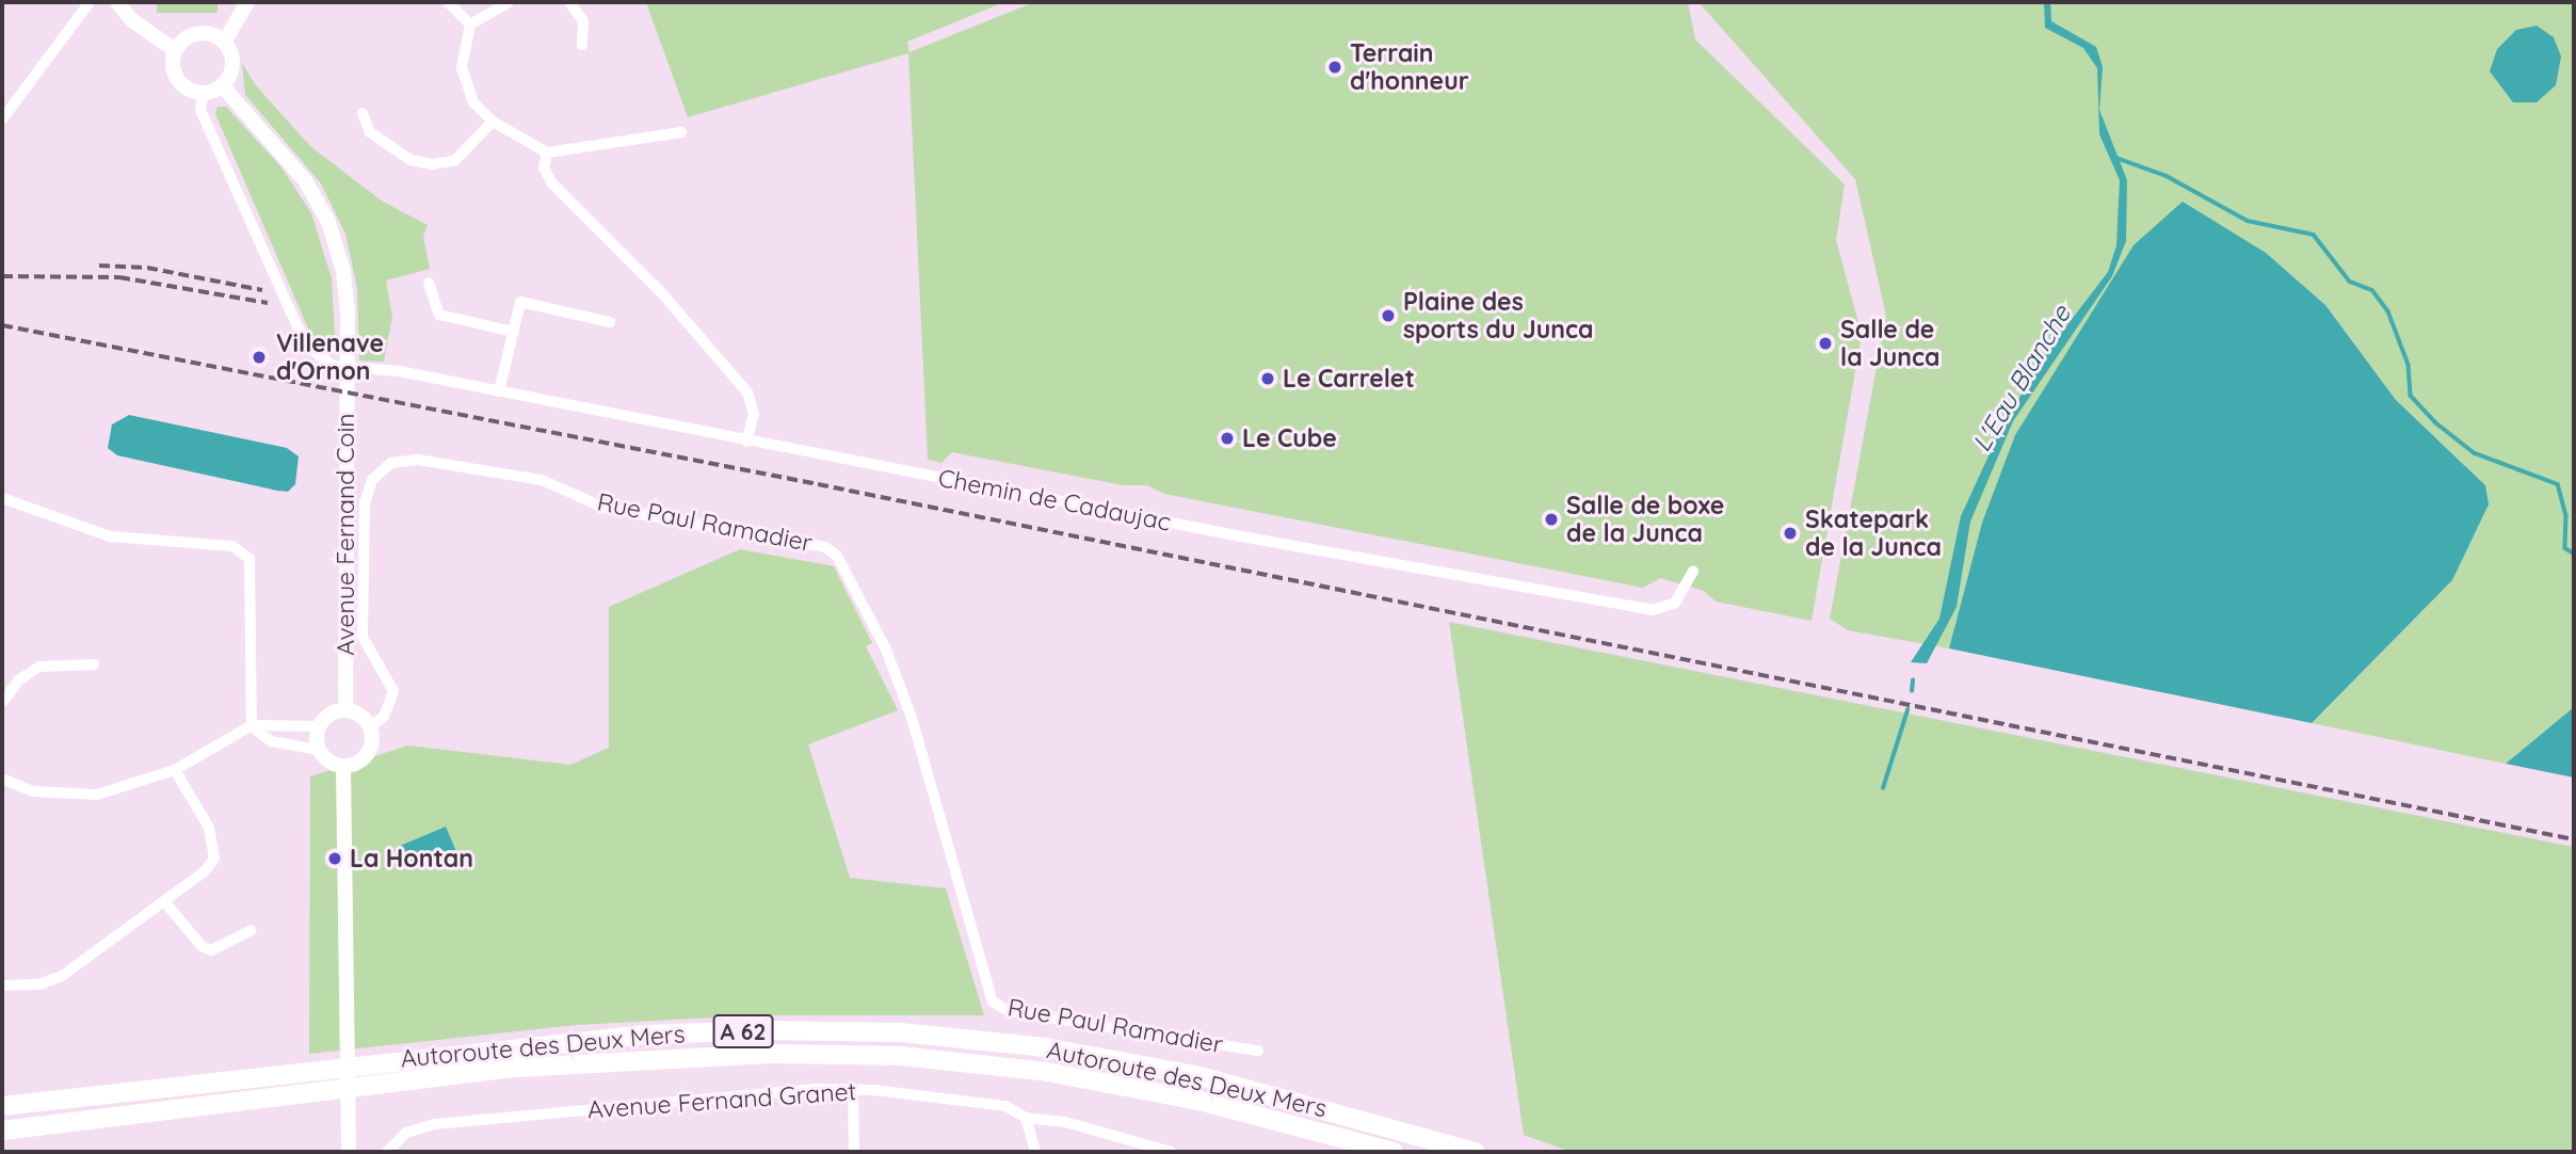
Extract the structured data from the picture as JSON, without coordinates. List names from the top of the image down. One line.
{"streets":{"highway":["A 62","Autoroute des Deux Mers"],"main road":["Avenue Fernand Coin"],"street":["Chemin de Cadaujac","Rue Paul Ramadier","Avenue Fernand Granet"]},"crossings":[["Chemin de Cadaujac","Avenue Fernand Coin"],["Rue Paul Ramadier","Avenue Fernand Coin"]],"water":["L'Eau Blanche"],"places":["Terrain d'honneur","Plaine des sports du Junca","Salle de la Junca","Villenave d'Ornon","Le Carrelet","Le Cube","Salle de boxe de la Junca","Skatepark de la Junca","La Hontan"]}
